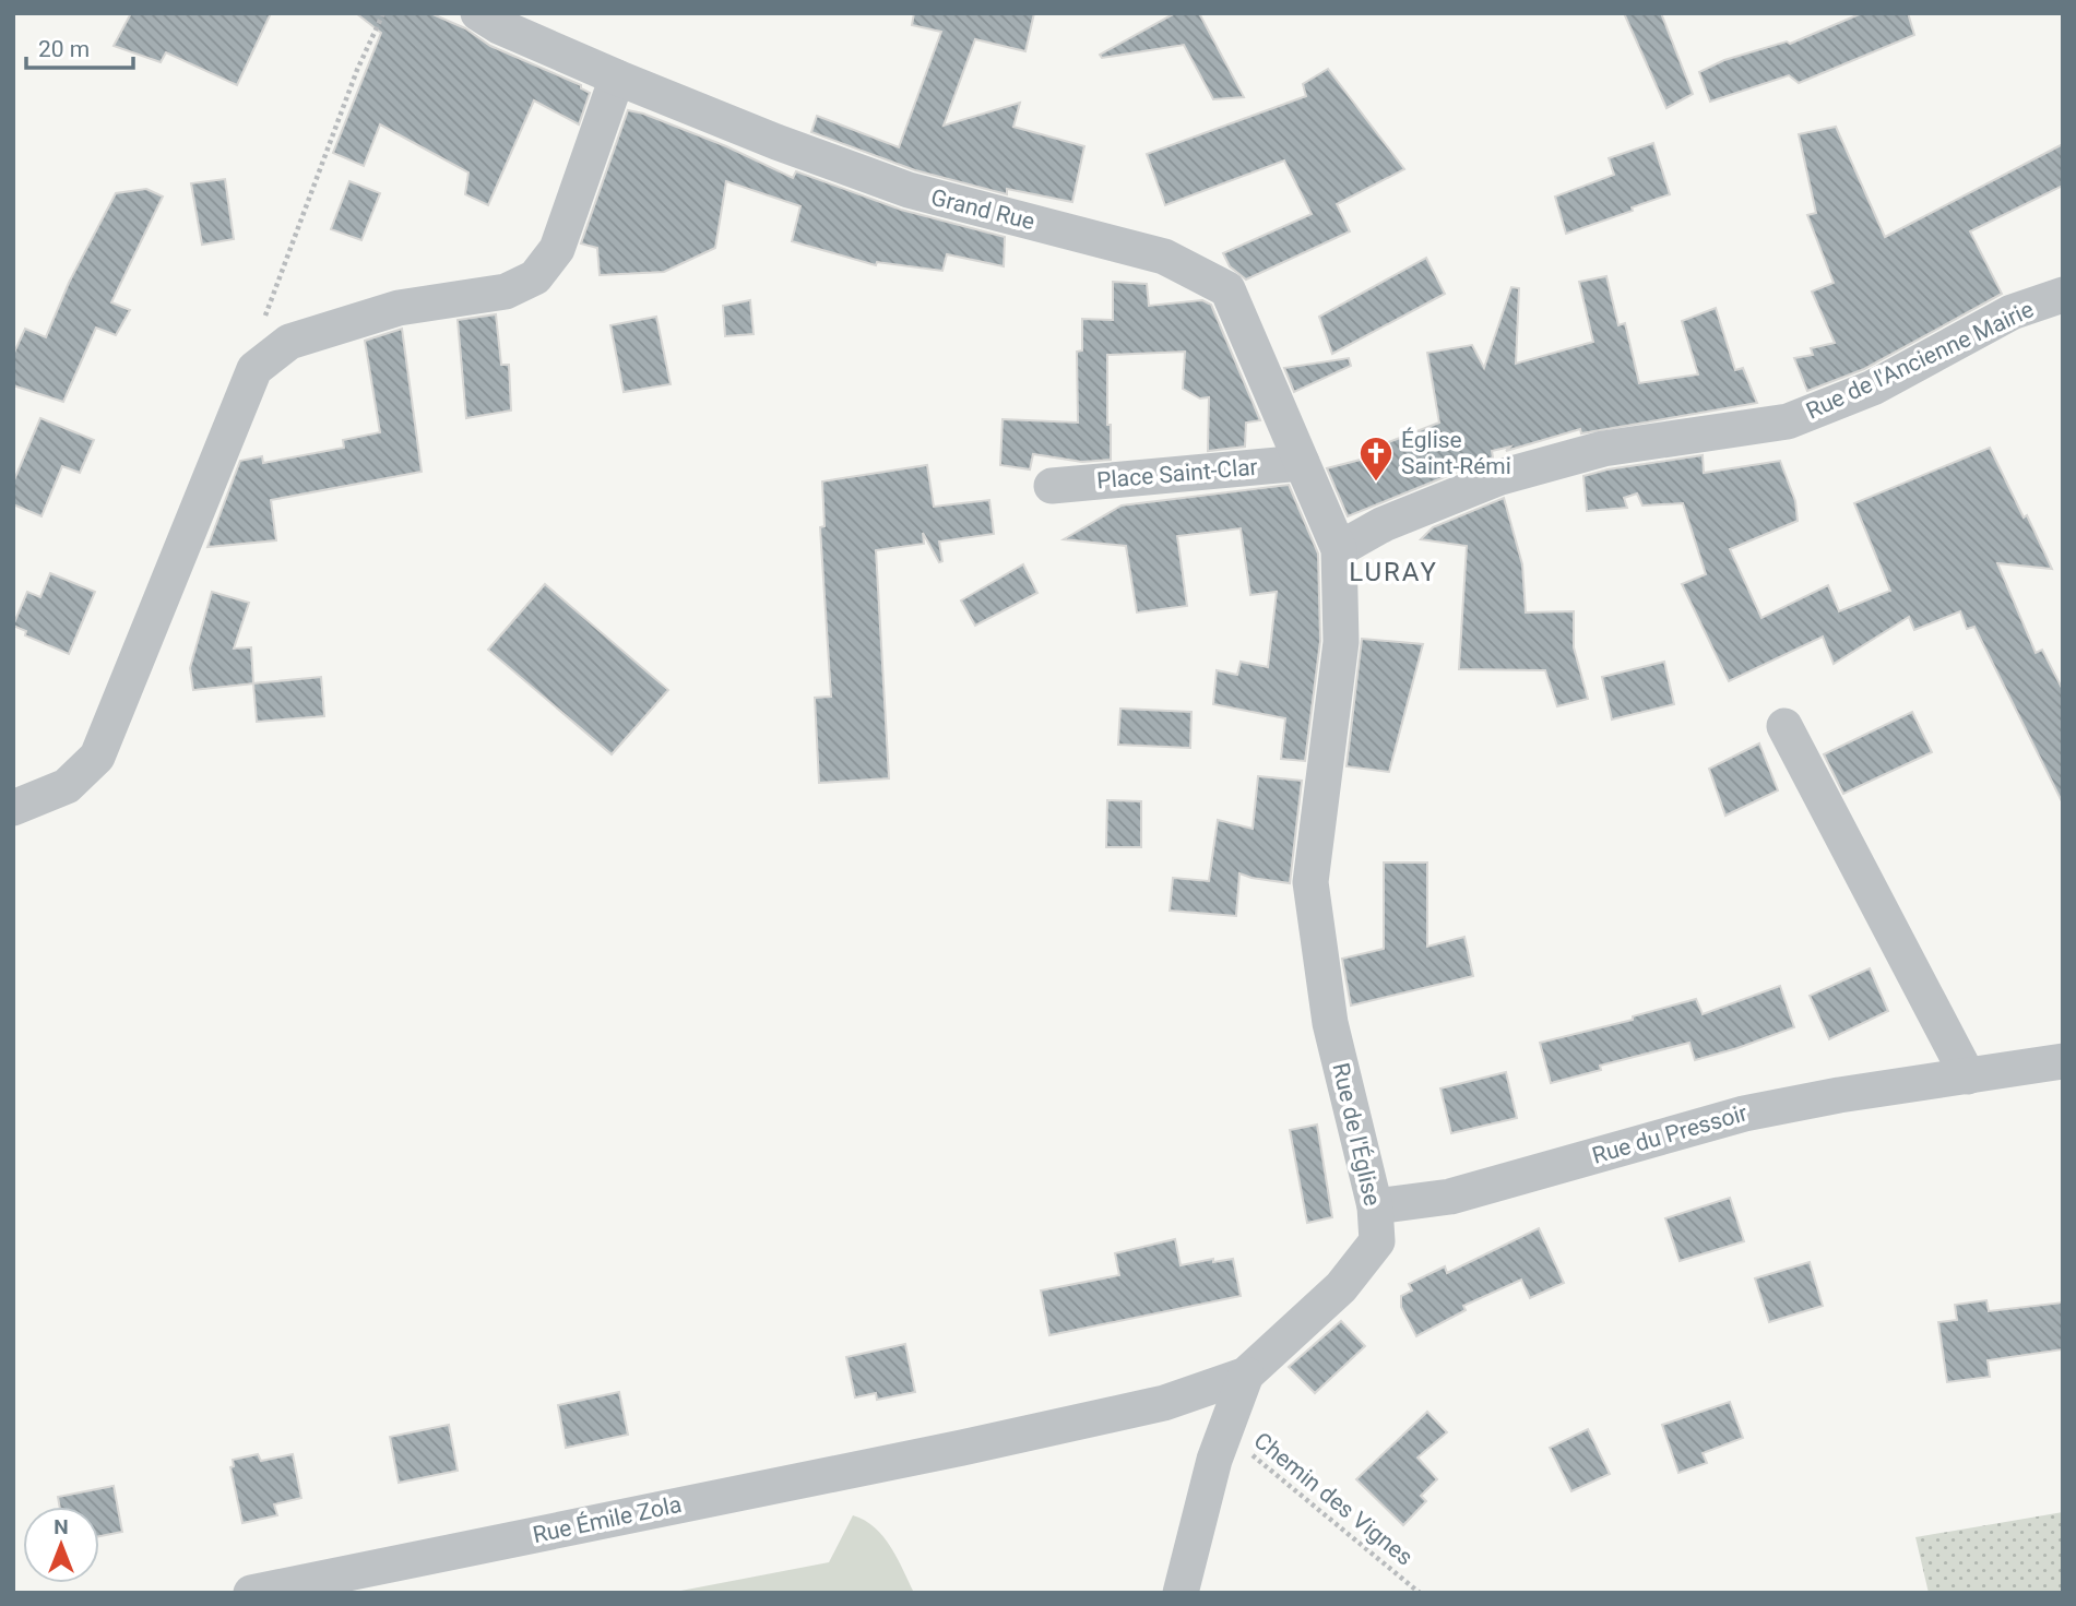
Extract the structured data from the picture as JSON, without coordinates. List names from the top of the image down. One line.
{"streets":{"street":["Grand Rue","Rue de l'Ancienne Mairie","Place Saint-Clar","Rue de l'Église","Rue du Pressoir","Rue Émile Zola"],"path":["Chemin des Vignes"]},"crossings":[["Grand Rue","Rue de l'Ancienne Mairie"],["Grand Rue","Place Saint-Clar"],["Grand Rue","Rue de l'Église"],["Rue de l'Ancienne Mairie","Rue de l'Église"],["Rue de l'Église","Rue du Pressoir"],["Rue de l'Église","Rue Émile Zola"]],"districts":["LURAY"],"places":{"church":["Église Saint-Rémi"]},"scale_bar":"20 m","north":"top"}
